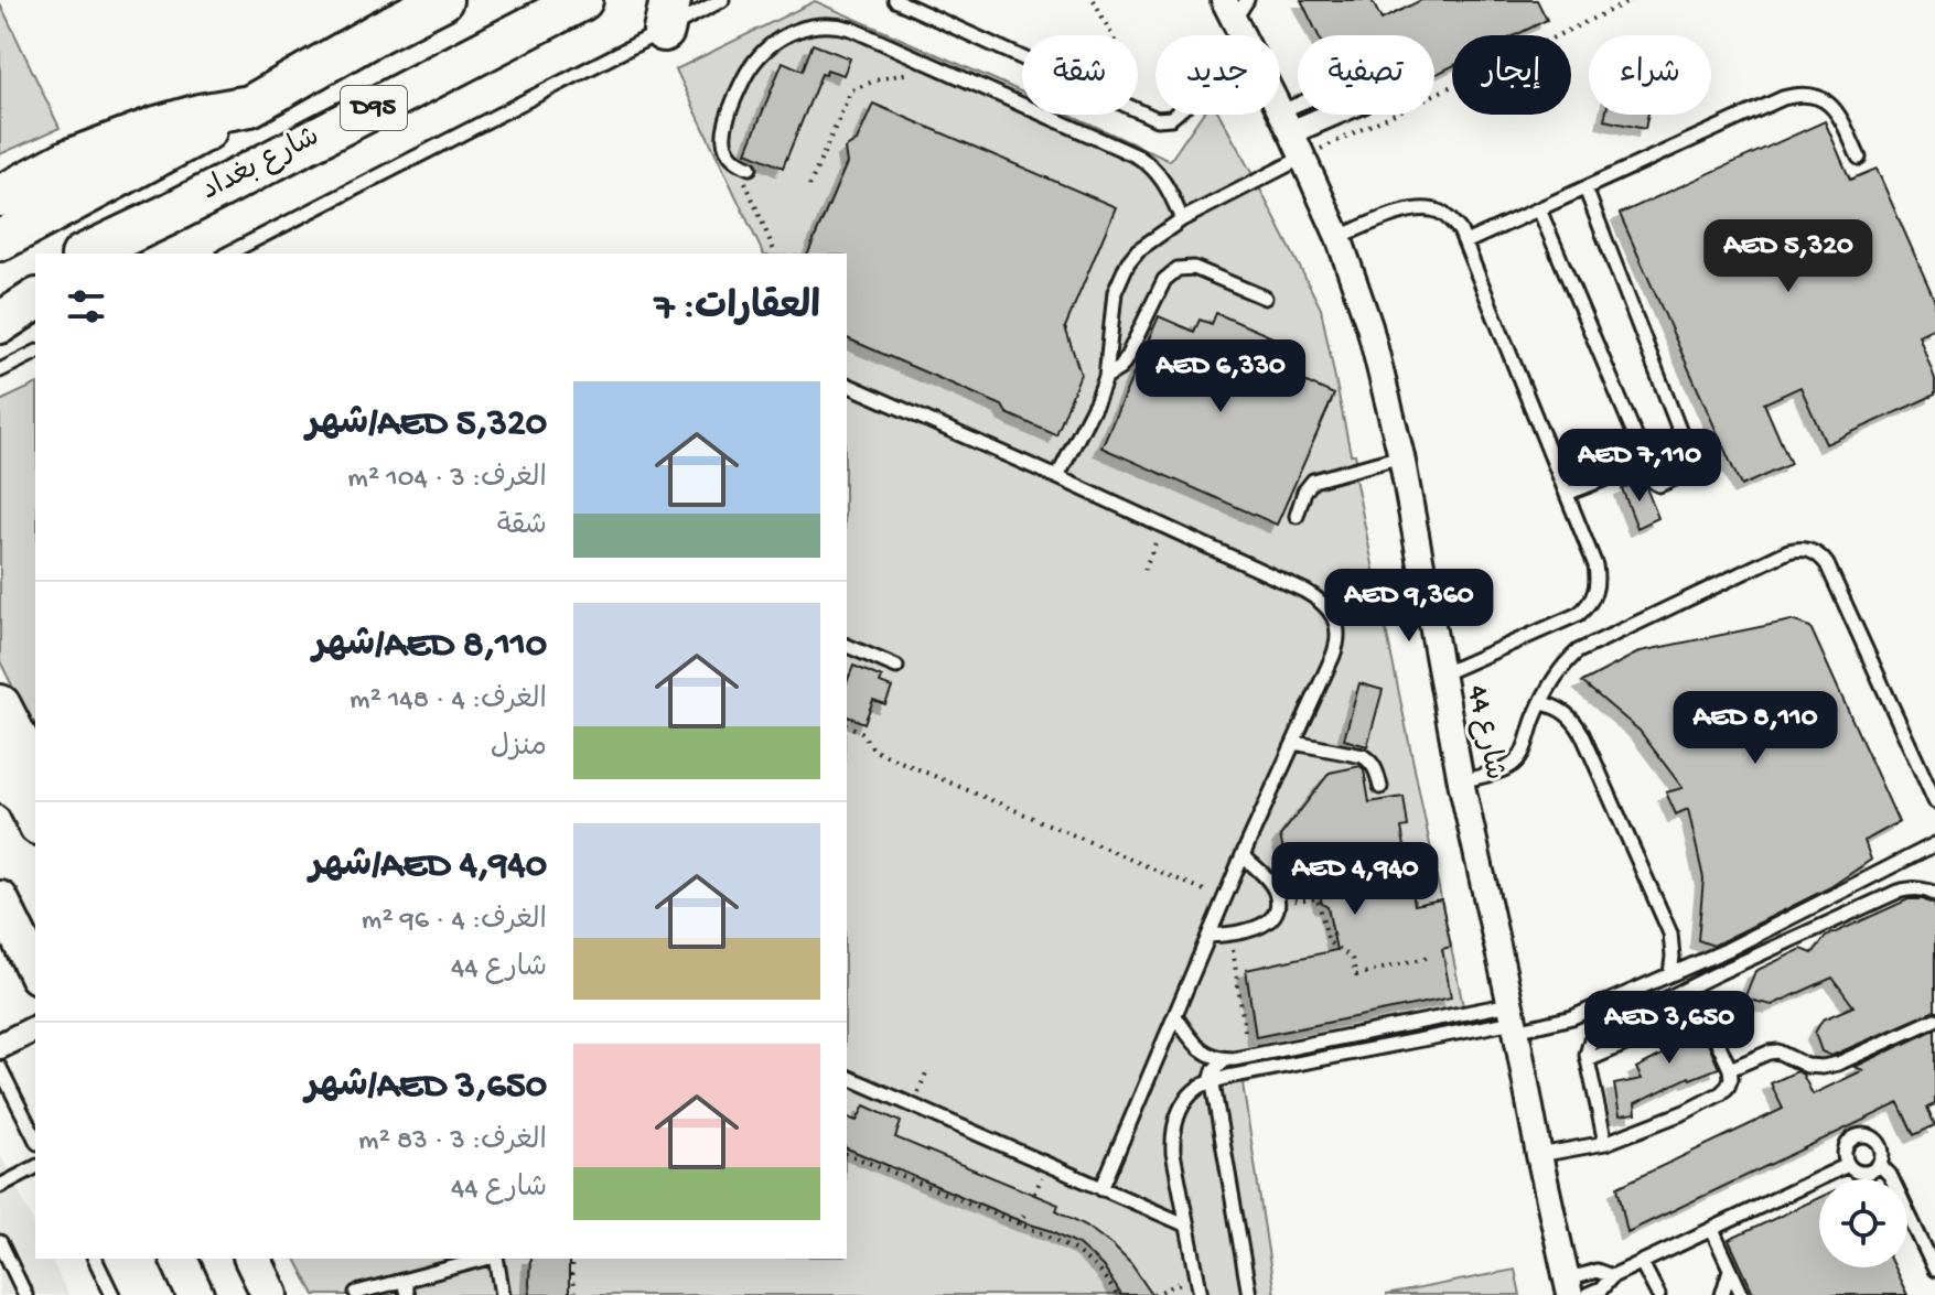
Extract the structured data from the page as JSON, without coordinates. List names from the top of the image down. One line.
{"streets":{"main road":["D95","شارع بغداد"],"street":["شارع 44"]},"page":{"chip":["شراء","إيجار","تصفية","جديد","شقة"],"price":["AED 5,320","AED 6,330","AED 7,110","AED 9,360","AED 8,110","AED 4,940","AED 3,650"],"heading":"العقارات: 7","list":[{"name":"AED 5,320/شهر","note":"الغرف: 3 · 104 m² · شقة"},{"name":"AED 8,110/شهر","note":"الغرف: 4 · 148 m² · منزل"},{"name":"AED 4,940/شهر","note":"الغرف: 4 · 96 m² · شارع 44"},{"name":"AED 3,650/شهر","note":"الغرف: 3 · 83 m² · شارع 44"}]}}
